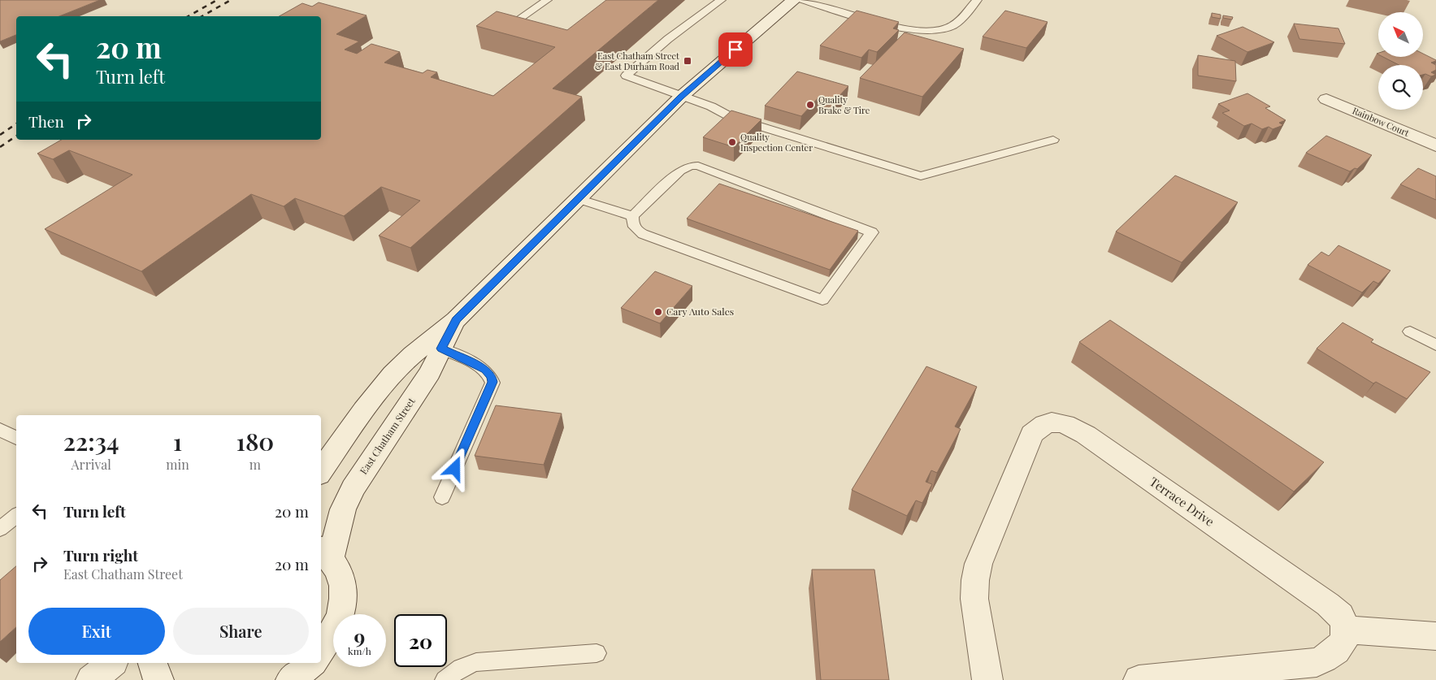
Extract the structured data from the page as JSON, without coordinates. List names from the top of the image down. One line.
{"streets":{"main road":["Rainbow Court","East Chatham Street","Terrace Drive"]},"places":{"transit":["East Chatham Street & East Durham Road"],"other":["Quality Brake & Tire","Quality Inspection Center","Cary Auto Sales"]},"north":"top left","page":{"turn":["20 m","Turn left"],"then":"Then","eta":["22:34","Arrival","1","min","180","m"],"list":[{"name":"Turn left","value":"20 m"},{"name":"Turn right","note":"East Chatham Street","value":"20 m"}],"buttons":["Exit","Share"],"speed":"9 km/h","limit":"20"}}
